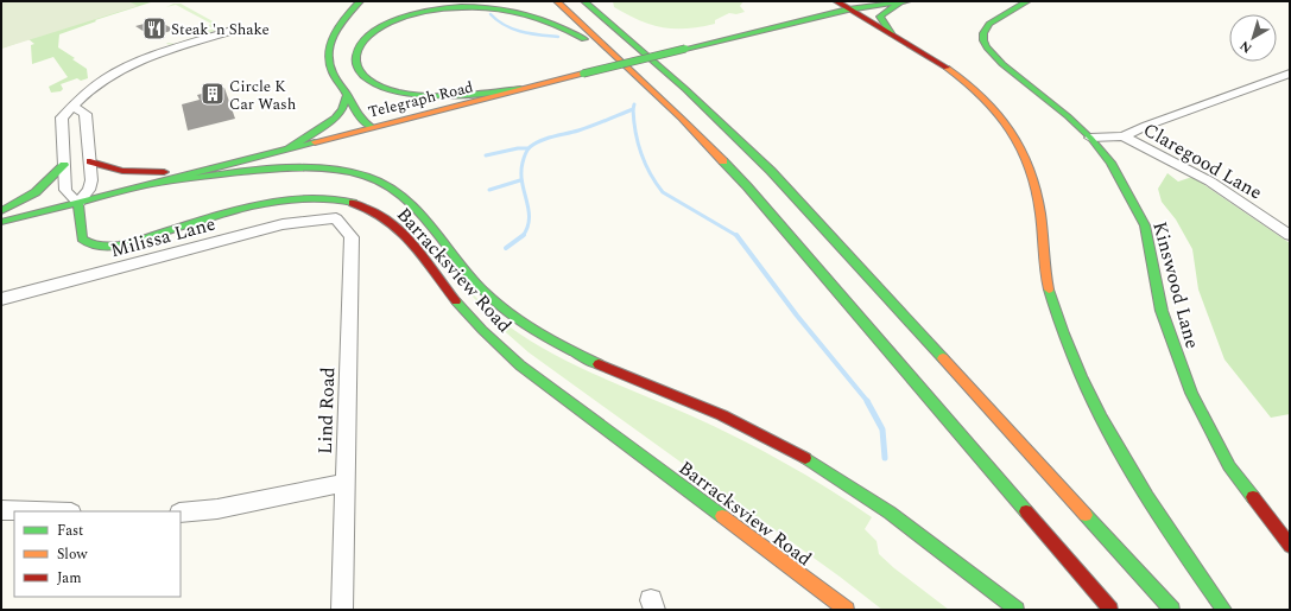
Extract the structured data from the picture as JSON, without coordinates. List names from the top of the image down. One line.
{"streets":{"main road":["Telegraph Road","Barracksview Road","Kinswood Lane"],"street":["Claregood Lane","Milissa Lane","Lind Road"]},"crossings":[["Telegraph Road","Barracksview Road"],["Claregood Lane","Kinswood Lane"],["Milissa Lane","Lind Road"]],"places":{"restaurant":["Steak 'n Shake"],"building":["Circle K Car Wash"]},"legend":["Fast","Slow","Jam"],"north":"bottom left"}
